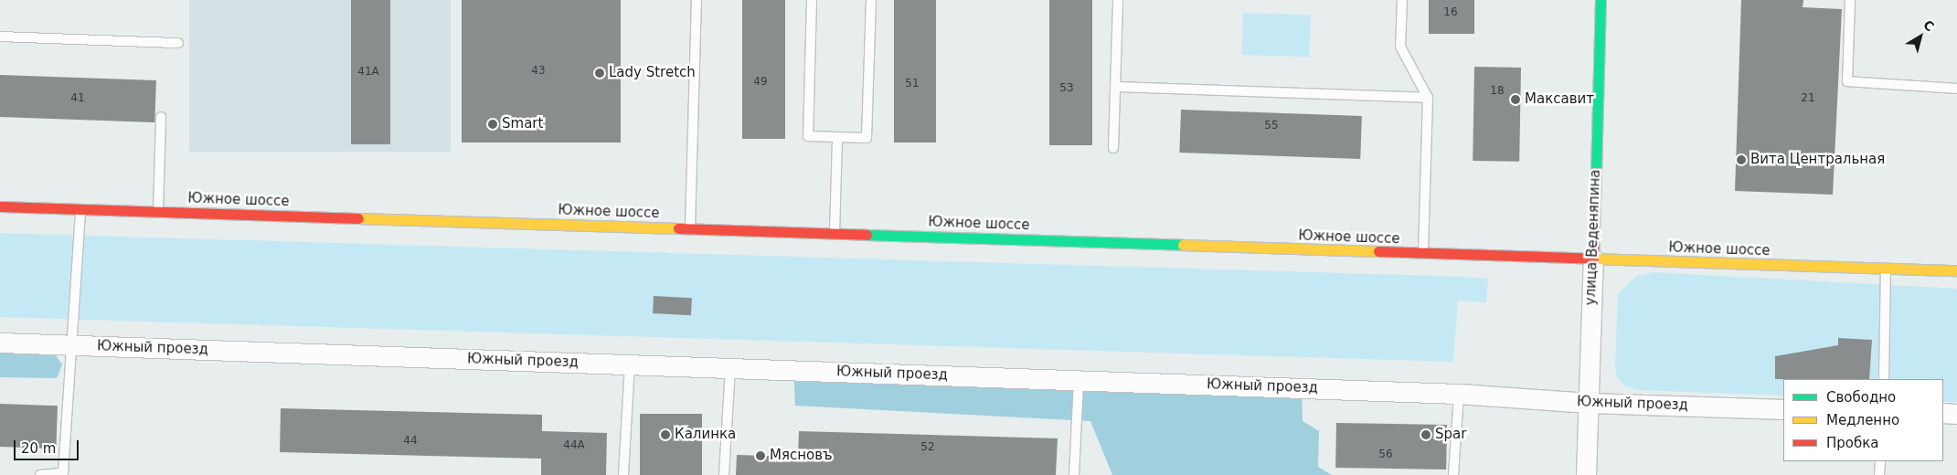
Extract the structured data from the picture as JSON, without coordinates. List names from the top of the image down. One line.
{"streets":{"main road":["Южное шоссе","улица Веденяпина"],"street":["Южный проезд"]},"crossings":[["Южное шоссе","улица Веденяпина"],["улица Веденяпина","Южный проезд"]],"places":["Lady Stretch","Максавит","Smart","Вита Центральная","Калинка","Spar","Мясновъ"],"house_numbers":["16","43","41А","49","51","53","18","41","21","55","44","44А","52","56"],"legend":["Свободно","Медленно","Пробка"],"scale_bar":"20 m","north":"top right"}
